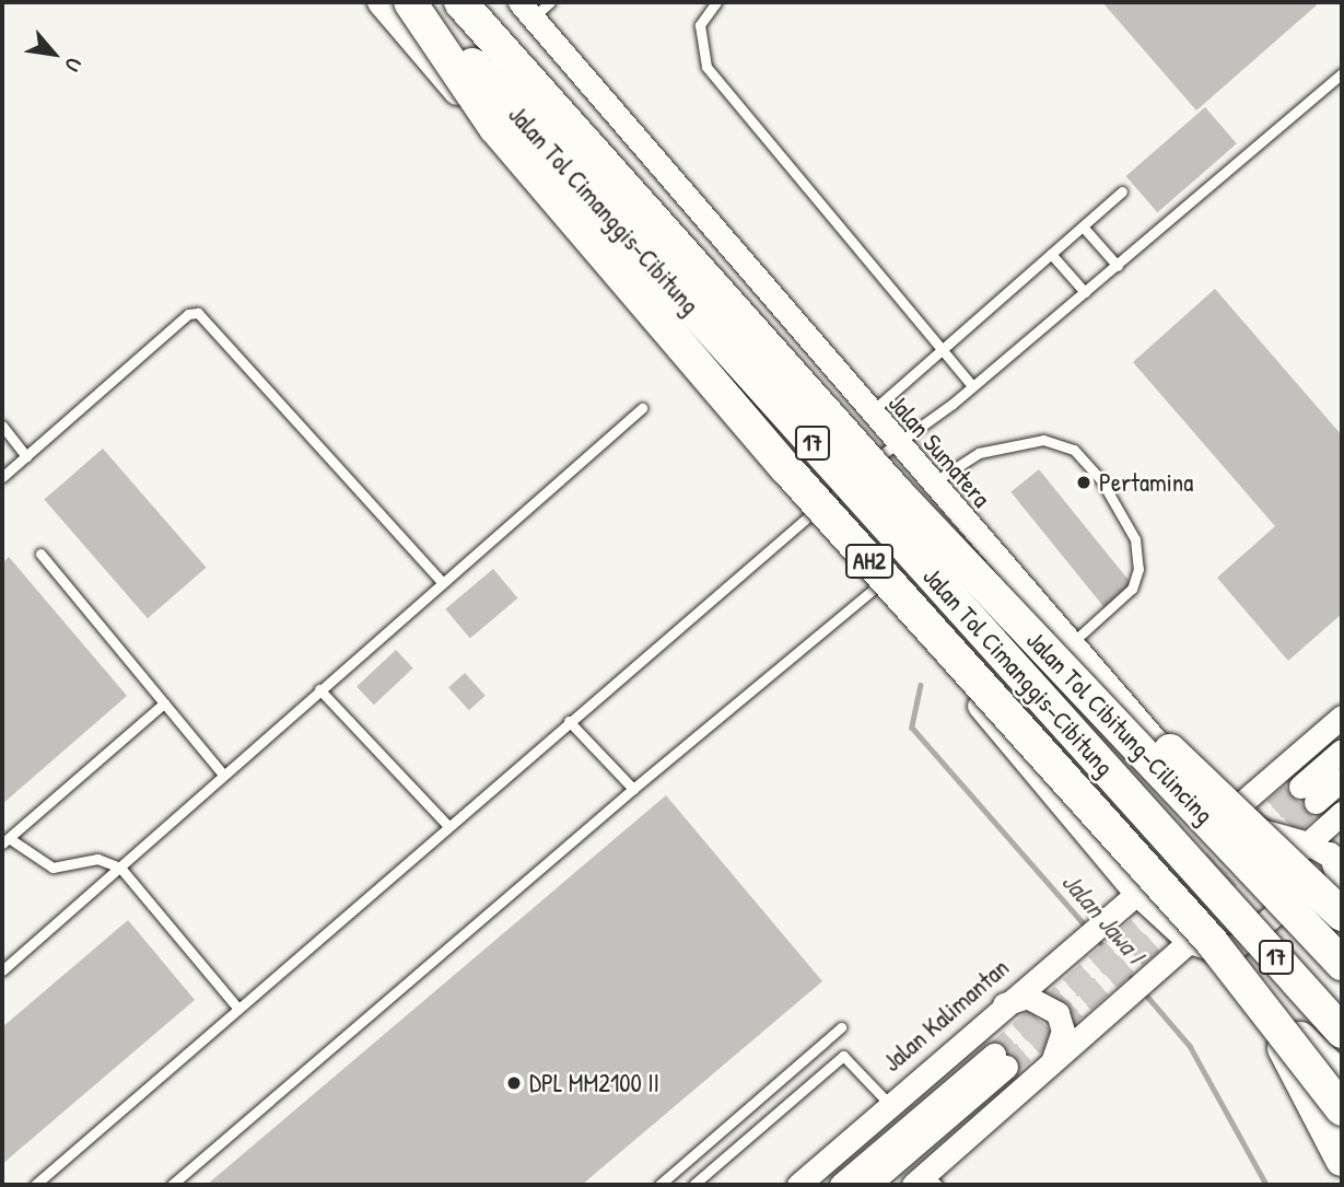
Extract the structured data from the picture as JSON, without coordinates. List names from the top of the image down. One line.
{"streets":{"highway":["Jalan Tol Cimanggis–Cibitung","17","AH2","Jalan Tol Cibitung–Cilincing"],"street":["Jalan Sumatera","Jalan Kalimantan"]},"crossings":[["Jalan Tol Cimanggis–Cibitung","Jalan Tol Cibitung–Cilincing"]],"water":["Jalan Jawa I"],"places":["Pertamina","DPL MM2100 II"],"north":"bottom right"}
